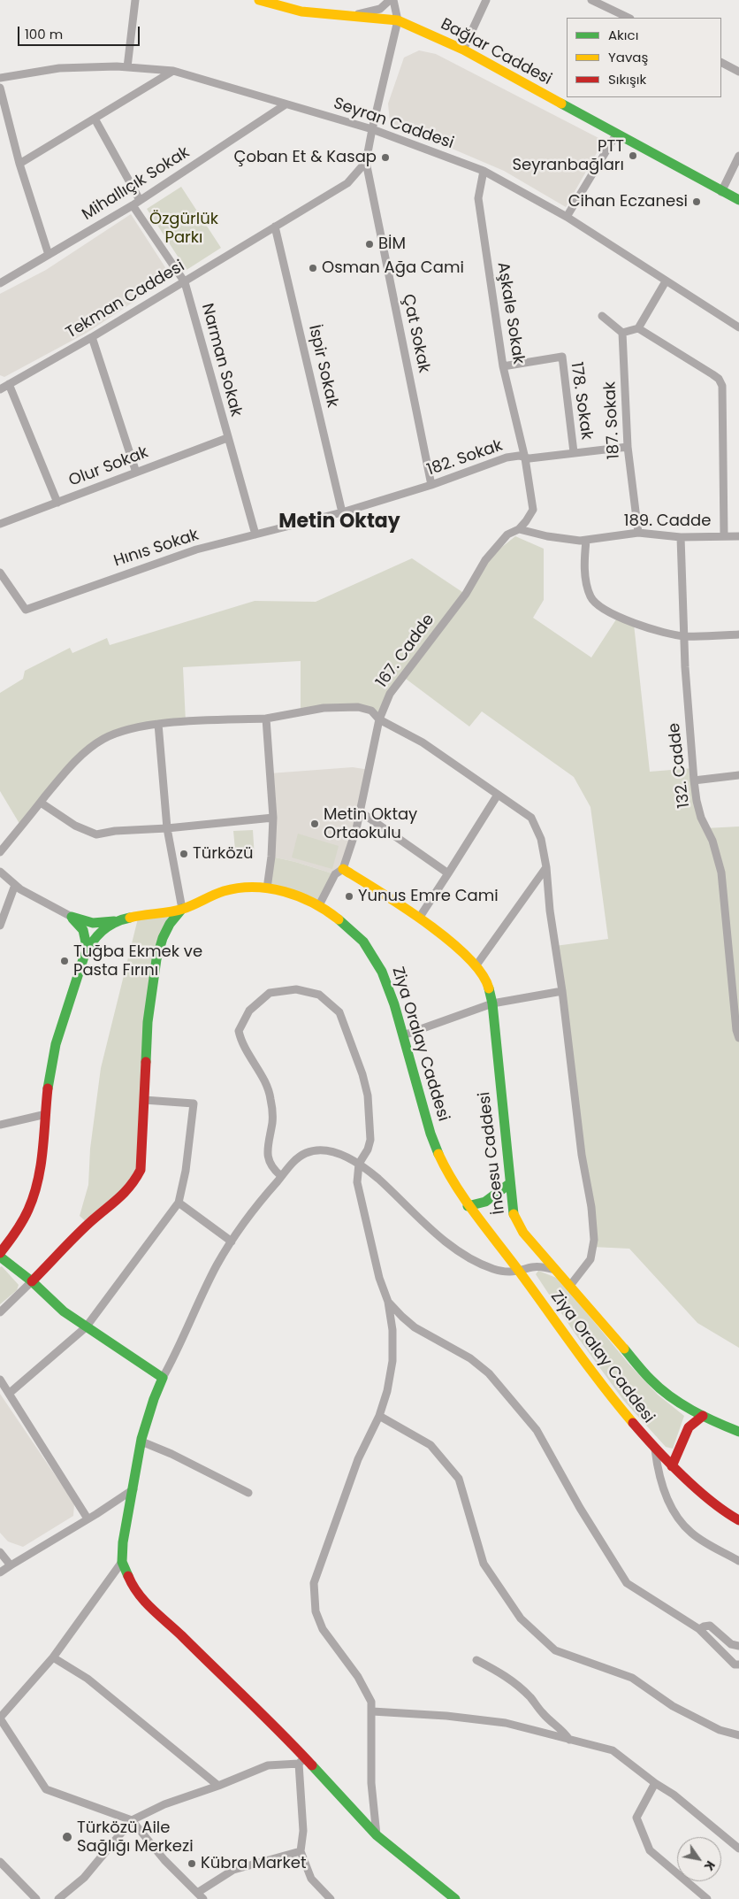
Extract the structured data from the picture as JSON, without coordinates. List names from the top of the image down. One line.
{"streets":{"main road":["Bağlar Caddesi","Ziya Oralay Caddesi","İncesu Caddesi"],"street":["Seyran Caddesi","Mihallıçık Sokak","Tekman Caddesi","Aşkale Sokak","Çat Sokak","Narman Sokak","İspir Sokak","178. Sokak","187. Sokak","182. Sokak","Olur Sokak","189. Cadde","Hınıs Sokak","167. Cadde","132. Cadde"]},"crossings":[["Seyran Caddesi","Mihallıçık Sokak"],["Seyran Caddesi","Aşkale Sokak"],["Mihallıçık Sokak","Narman Sokak"],["Tekman Caddesi","Çat Sokak"],["Tekman Caddesi","Narman Sokak"],["Tekman Caddesi","İspir Sokak"],["Aşkale Sokak","178. Sokak"],["Aşkale Sokak","182. Sokak"],["Aşkale Sokak","167. Cadde"],["Çat Sokak","182. Sokak"],["Narman Sokak","Olur Sokak"],["Narman Sokak","Hınıs Sokak"],["İspir Sokak","182. Sokak"],["İspir Sokak","Hınıs Sokak"],["178. Sokak","182. Sokak"],["187. Sokak","182. Sokak"],["187. Sokak","189. Cadde"],["182. Sokak","Hınıs Sokak"],["182. Sokak","167. Cadde"],["189. Cadde","167. Cadde"],["189. Cadde","132. Cadde"],["167. Cadde","Ziya Oralay Caddesi"],["167. Cadde","İncesu Caddesi"]],"districts":["Metin Oktay"],"parks":["Özgürlük Parkı"],"places":["PTT Seyranbağları","Çoban Et & Kasap","Cihan Eczanesi","BİM","Osman Ağa Cami","Metin Oktay Ortaokulu","Türközü","Yunus Emre Cami","Tuğba Ekmek ve Pasta Fırını","Türközü Aile Sağlığı Merkezi","Kübra Market"],"legend":["Akıcı","Yavaş","Sıkışık"],"scale_bar":"100 m","north":"bottom right"}
